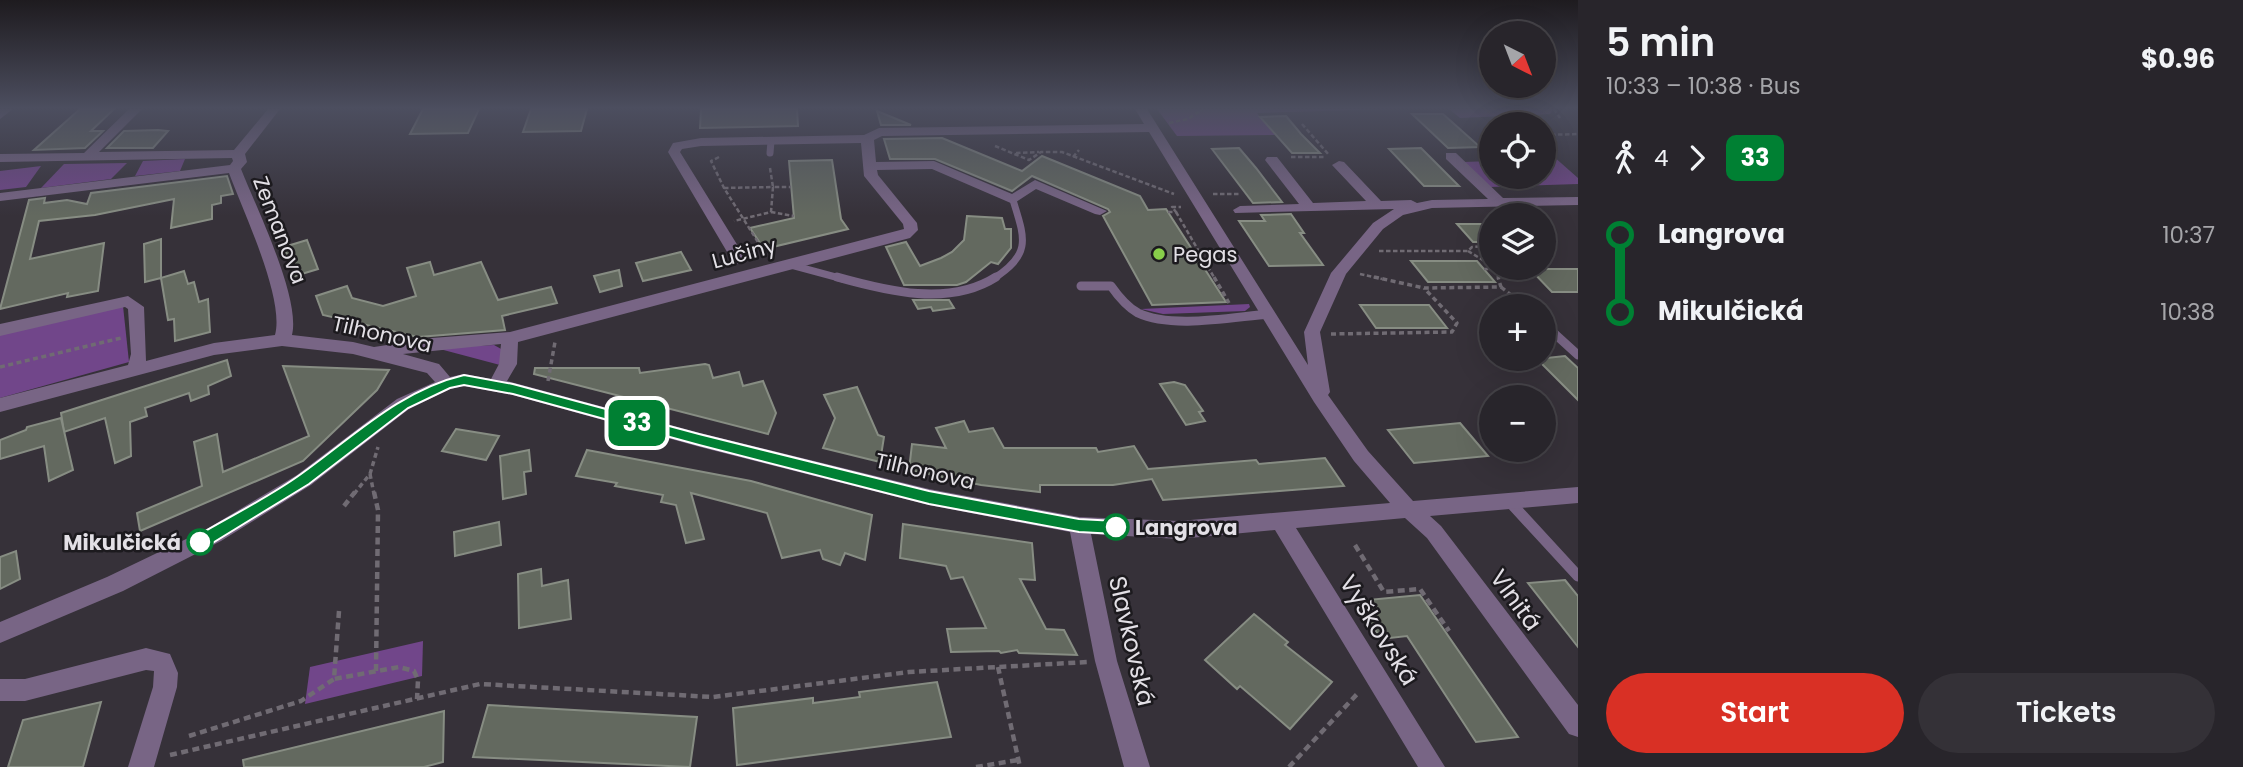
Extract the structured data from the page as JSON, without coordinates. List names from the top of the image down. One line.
{"streets":{"street":["Zemanova","Lučiny","Tilhonova","Vlnitá","Vyškovská","Slavkovská"]},"crossings":[["Zemanova","Tilhonova"],["Lučiny","Tilhonova"],["Tilhonova","Vlnitá"],["Tilhonova","Vyškovská"],["Tilhonova","Slavkovská"]],"places":["Pegas","Langrova","Mikulčická"],"lines":["bus line 33"],"north":"bottom right","page":{"on_map":"33","heading":["5 min","10:33 – 10:38 · Bus","$0.96"],"map_buttons":["+","−"],"legs":["4","33"],"list":[{"name":"Langrova","value":"10:37"},{"name":"Mikulčická","value":"10:38"}],"buttons":["Start","Tickets"]}}
